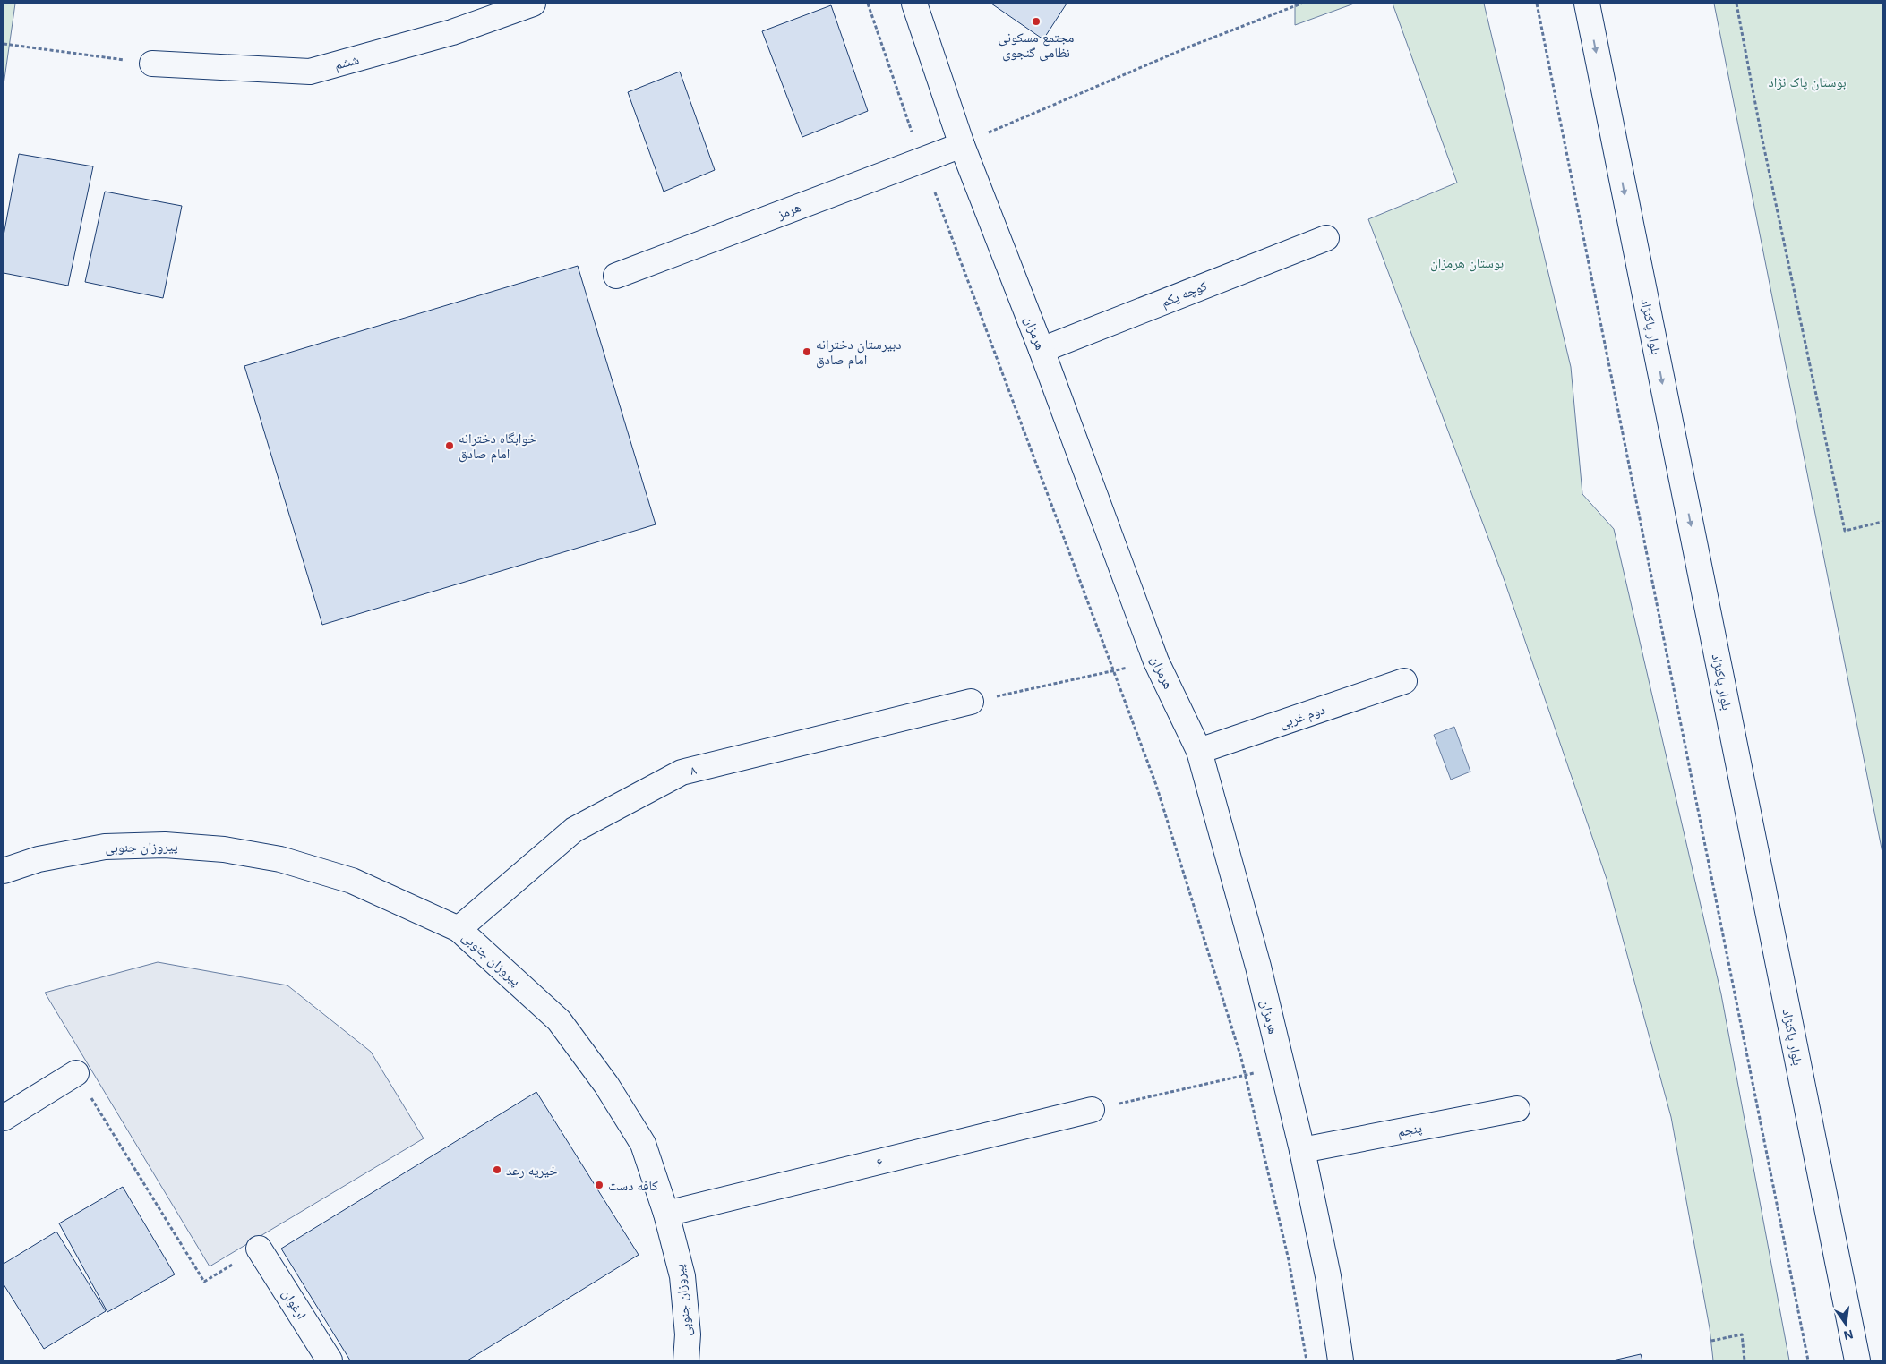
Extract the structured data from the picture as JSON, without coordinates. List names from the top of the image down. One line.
{"streets":{"street":["ششم","هرمز","کوچه یکم","بلوار پاکنژاد","هرمزان","دوم غربی","۸","پیروزان جنوبی","پنجم","۶","ارغوان"]},"crossings":[["هرمز","هرمزان"],["کوچه یکم","هرمزان"],["هرمزان","دوم غربی"],["هرمزان","پنجم"],["۸","پیروزان جنوبی"],["پیروزان جنوبی","۶"]],"one_way":["بلوار پاکنژاد"],"parks":["بوستان پاک نژاد","بوستان هرمزان"],"places":["مجتمع مسکونی نظامی گنجوی","دبیرستان دخترانه امام صادق","خوابگاه دخترانه امام صادق","خیریه رعد","کافه دست"],"north":"bottom"}
